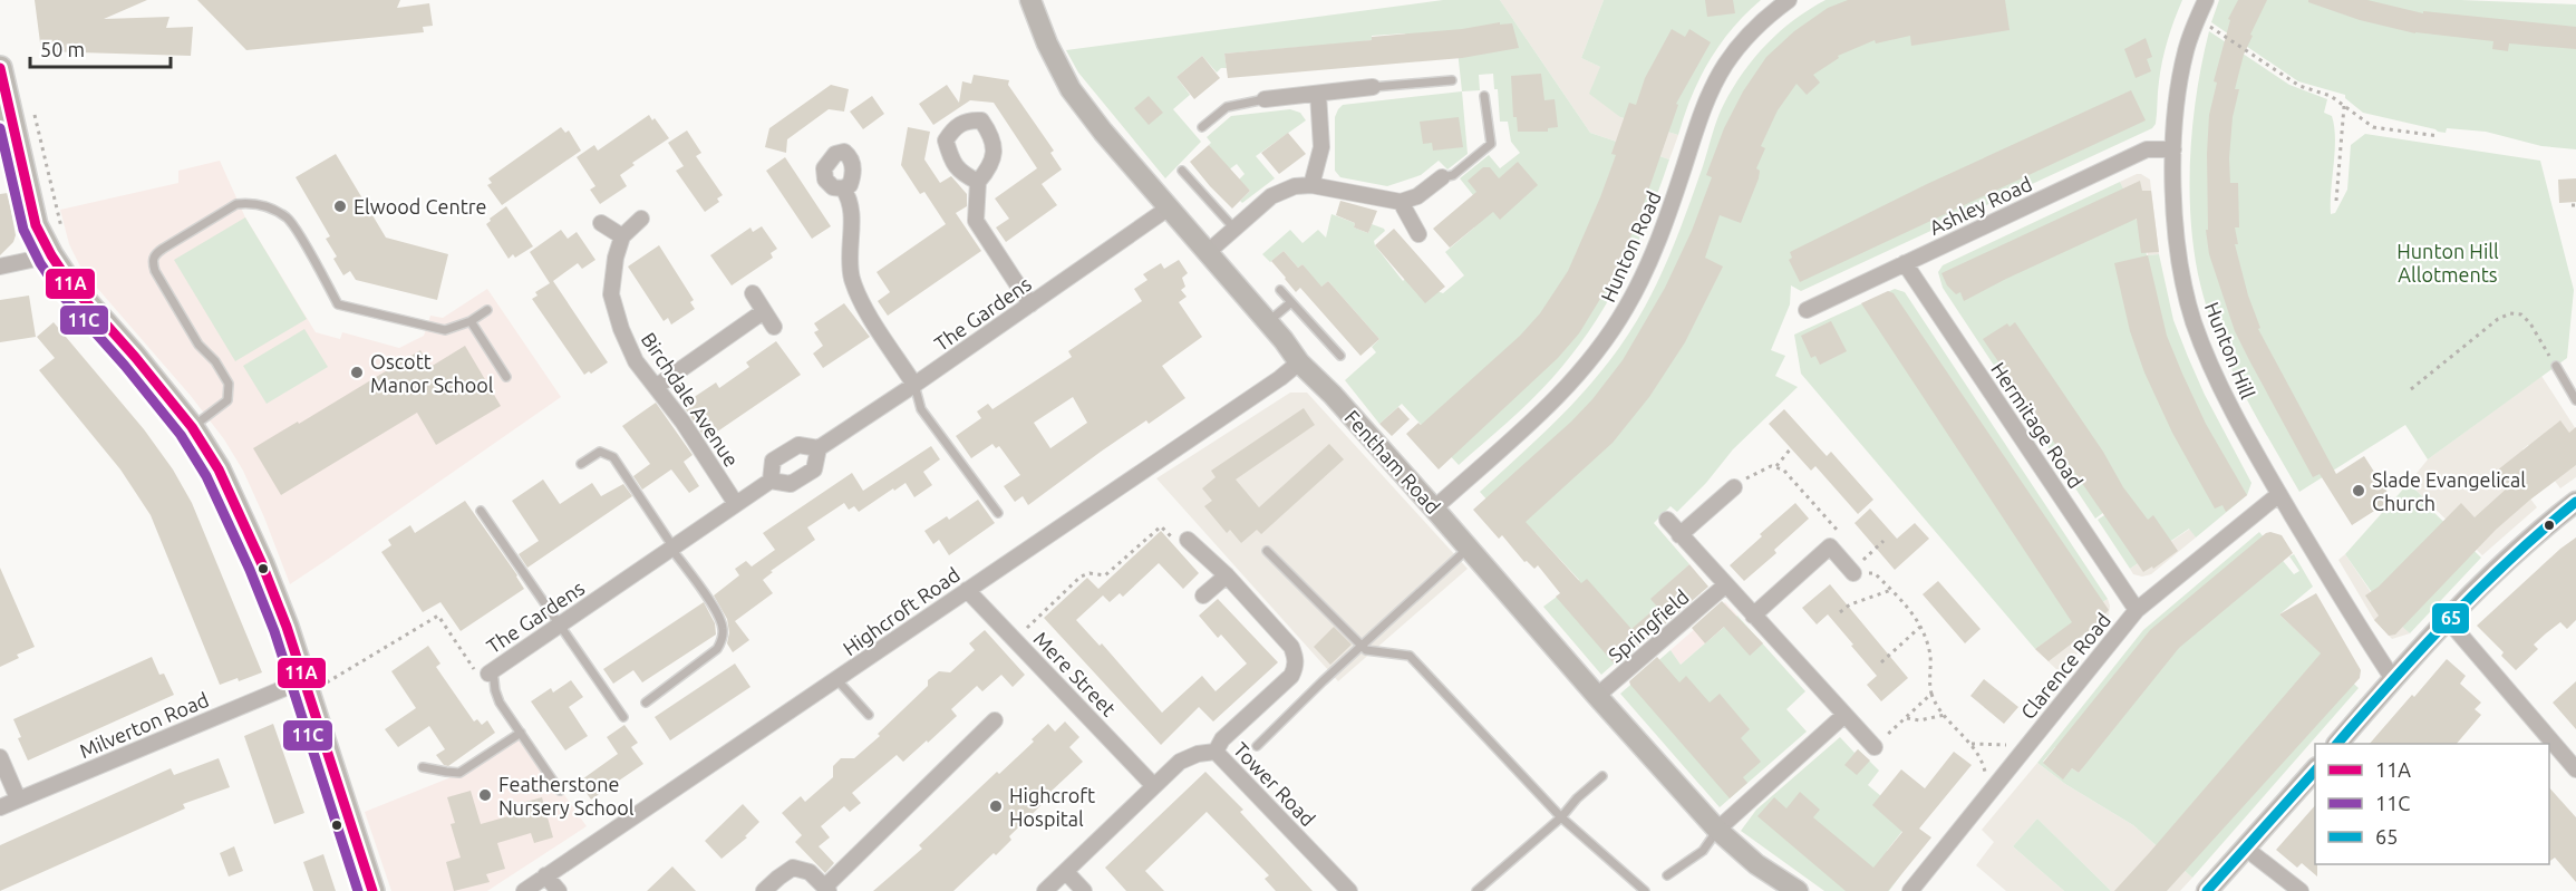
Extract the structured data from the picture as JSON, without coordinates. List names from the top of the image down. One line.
{"streets":{"street":["Ashley Road","Hunton Road","The Gardens","Hunton Hill","Birchdale Avenue","Hermitage Road","Fentham Road","Highcroft Road","Springfield","Clarence Road","Mere Street","Milverton Road","Tower Road"]},"crossings":[["Ashley Road","Hunton Hill"],["Ashley Road","Hermitage Road"],["Hunton Road","Fentham Road"],["The Gardens","Birchdale Avenue"],["The Gardens","Fentham Road"],["Hunton Hill","Clarence Road"],["Hermitage Road","Clarence Road"],["Fentham Road","Highcroft Road"],["Fentham Road","Springfield"],["Highcroft Road","Mere Street"],["Mere Street","Tower Road"]],"parks":["Hunton Hill Allotments"],"places":["Elwood Centre","Oscott Manor School","Slade Evangelical Church","Featherstone Nursery School","Highcroft Hospital"],"lines":["transit line 11A","transit line 11C","transit line 65"],"legend":["11A","11C","65"],"scale_bar":"50 m"}
